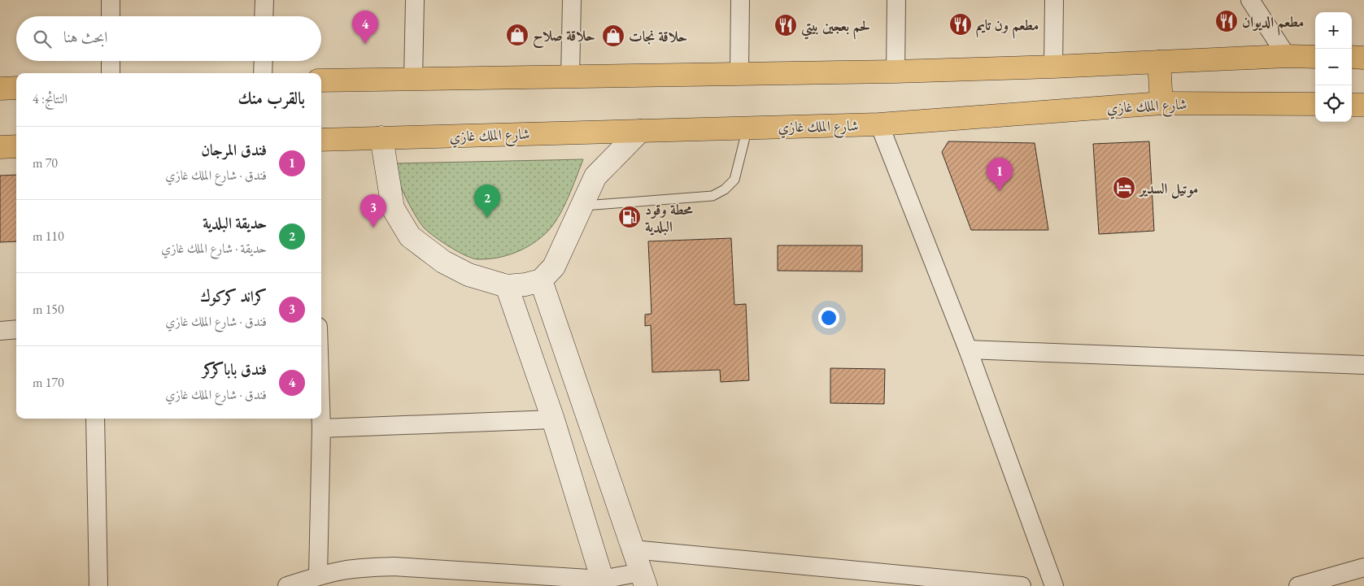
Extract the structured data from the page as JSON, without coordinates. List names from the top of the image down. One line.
{"streets":{"main road":["شارع الملك غازي"]},"places":{"restaurant":["مطعم الديوان","مطعم ون تايم","لحم بعجين بيتي"],"shop":["حلاقة صلاح","حلاقة نجات"],"hotel":["موتيل السدير"],"fuel station":["محطة وقود البلدية"]},"page":{"pins":["4","1","2","3"],"map_buttons":["+","−"],"search":"ابحث هنا","heading":["بالقرب منك","النتائج: 4"],"list":[{"mark":"1","name":"فندق المرجان","note":"فندق · شارع الملك غازي","value":"70 m"},{"mark":"2","name":"حديقة البلدية","note":"حديقة · شارع الملك غازي","value":"110 m"},{"mark":"3","name":"كراند كركوك","note":"فندق · شارع الملك غازي","value":"150 m"},{"mark":"4","name":"فندق باباكركر","note":"فندق · شارع الملك غازي","value":"170 m"}]}}
